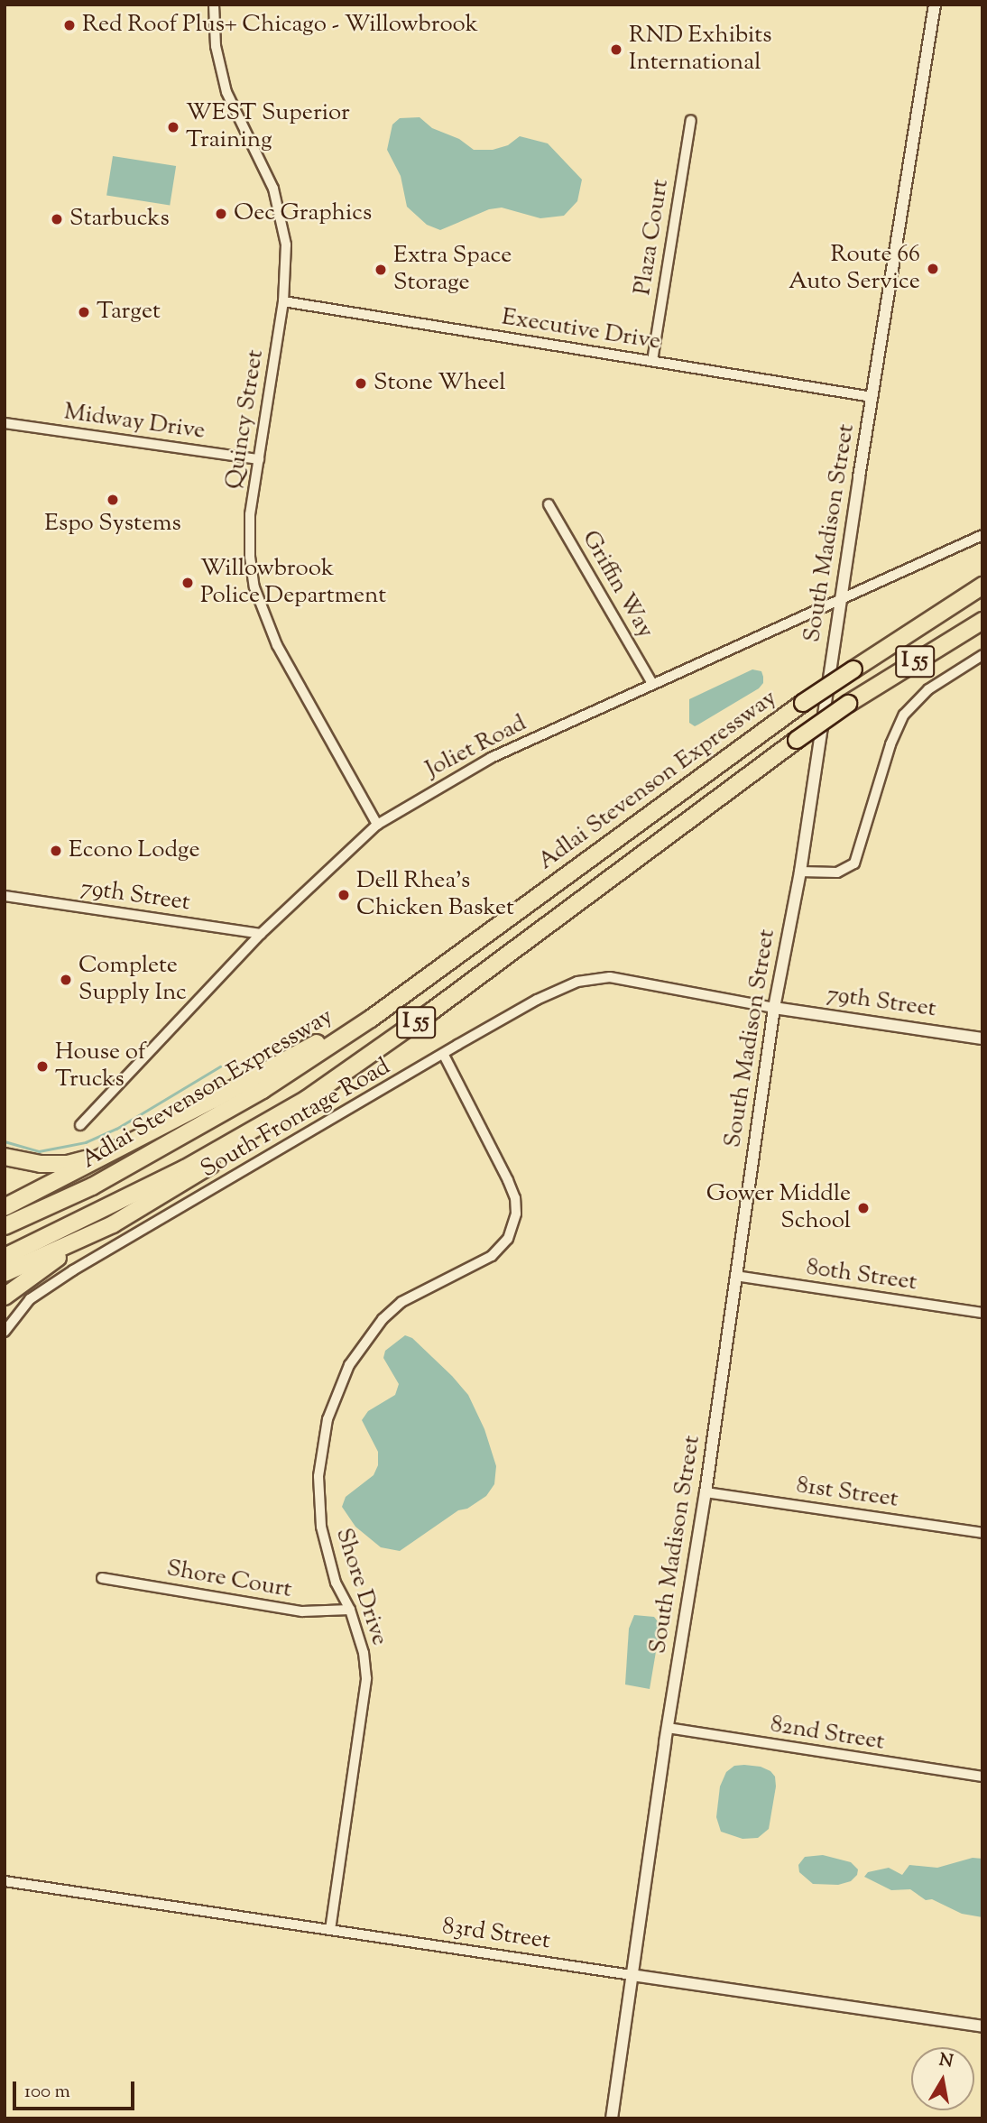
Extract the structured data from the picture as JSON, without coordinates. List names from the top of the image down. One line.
{"streets":{"highway":["I 55","Adlai Stevenson Expressway"],"street":["Plaza Court","Executive Drive","Quincy Street","Midway Drive","South Madison Street","Griffin Way","Joliet Road","79th Street","South Frontage Road","80th Street","81st Street","Shore Court","Shore Drive","82nd Street","83rd Street"]},"crossings":[["Plaza Court","Executive Drive"],["Executive Drive","Quincy Street"],["Executive Drive","South Madison Street"],["Quincy Street","Midway Drive"],["Quincy Street","Joliet Road"],["South Madison Street","Joliet Road"],["South Madison Street","79th Street"],["South Madison Street","South Frontage Road"],["South Madison Street","80th Street"],["South Madison Street","81st Street"],["South Madison Street","82nd Street"],["South Madison Street","83rd Street"],["Griffin Way","Joliet Road"],["Joliet Road","79th Street"],["79th Street","South Frontage Road"],["South Frontage Road","Shore Drive"],["Shore Court","Shore Drive"],["Shore Drive","83rd Street"]],"places":["Red Roof Plus+ Chicago - Willowbrook","RND Exhibits International","WEST Superior Training","Oec Graphics","Starbucks","Route 66 Auto Service","Extra Space Storage","Target","Stone Wheel","Espo Systems","Willowbrook Police Department","Econo Lodge","Dell Rhea's Chicken Basket","Complete Supply Inc","House of Trucks","Gower Middle School"],"scale_bar":"100 m","north":"top"}
